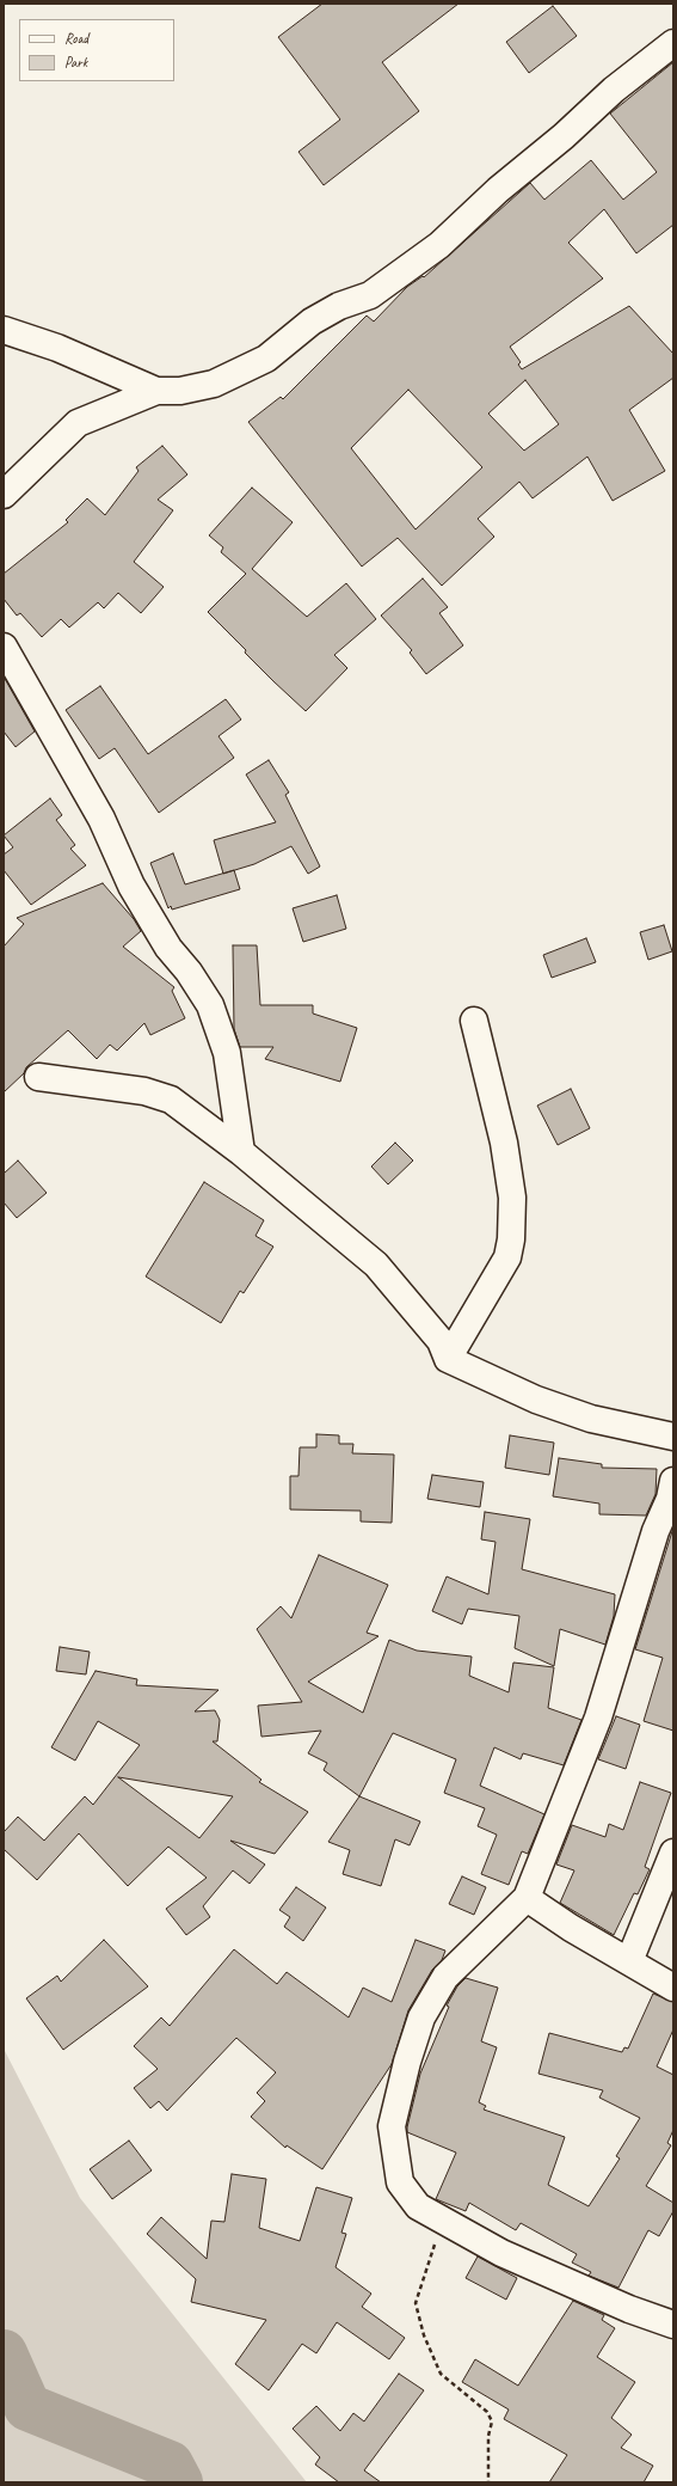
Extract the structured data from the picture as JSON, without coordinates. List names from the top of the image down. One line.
{"legend":["Road","Park"]}
